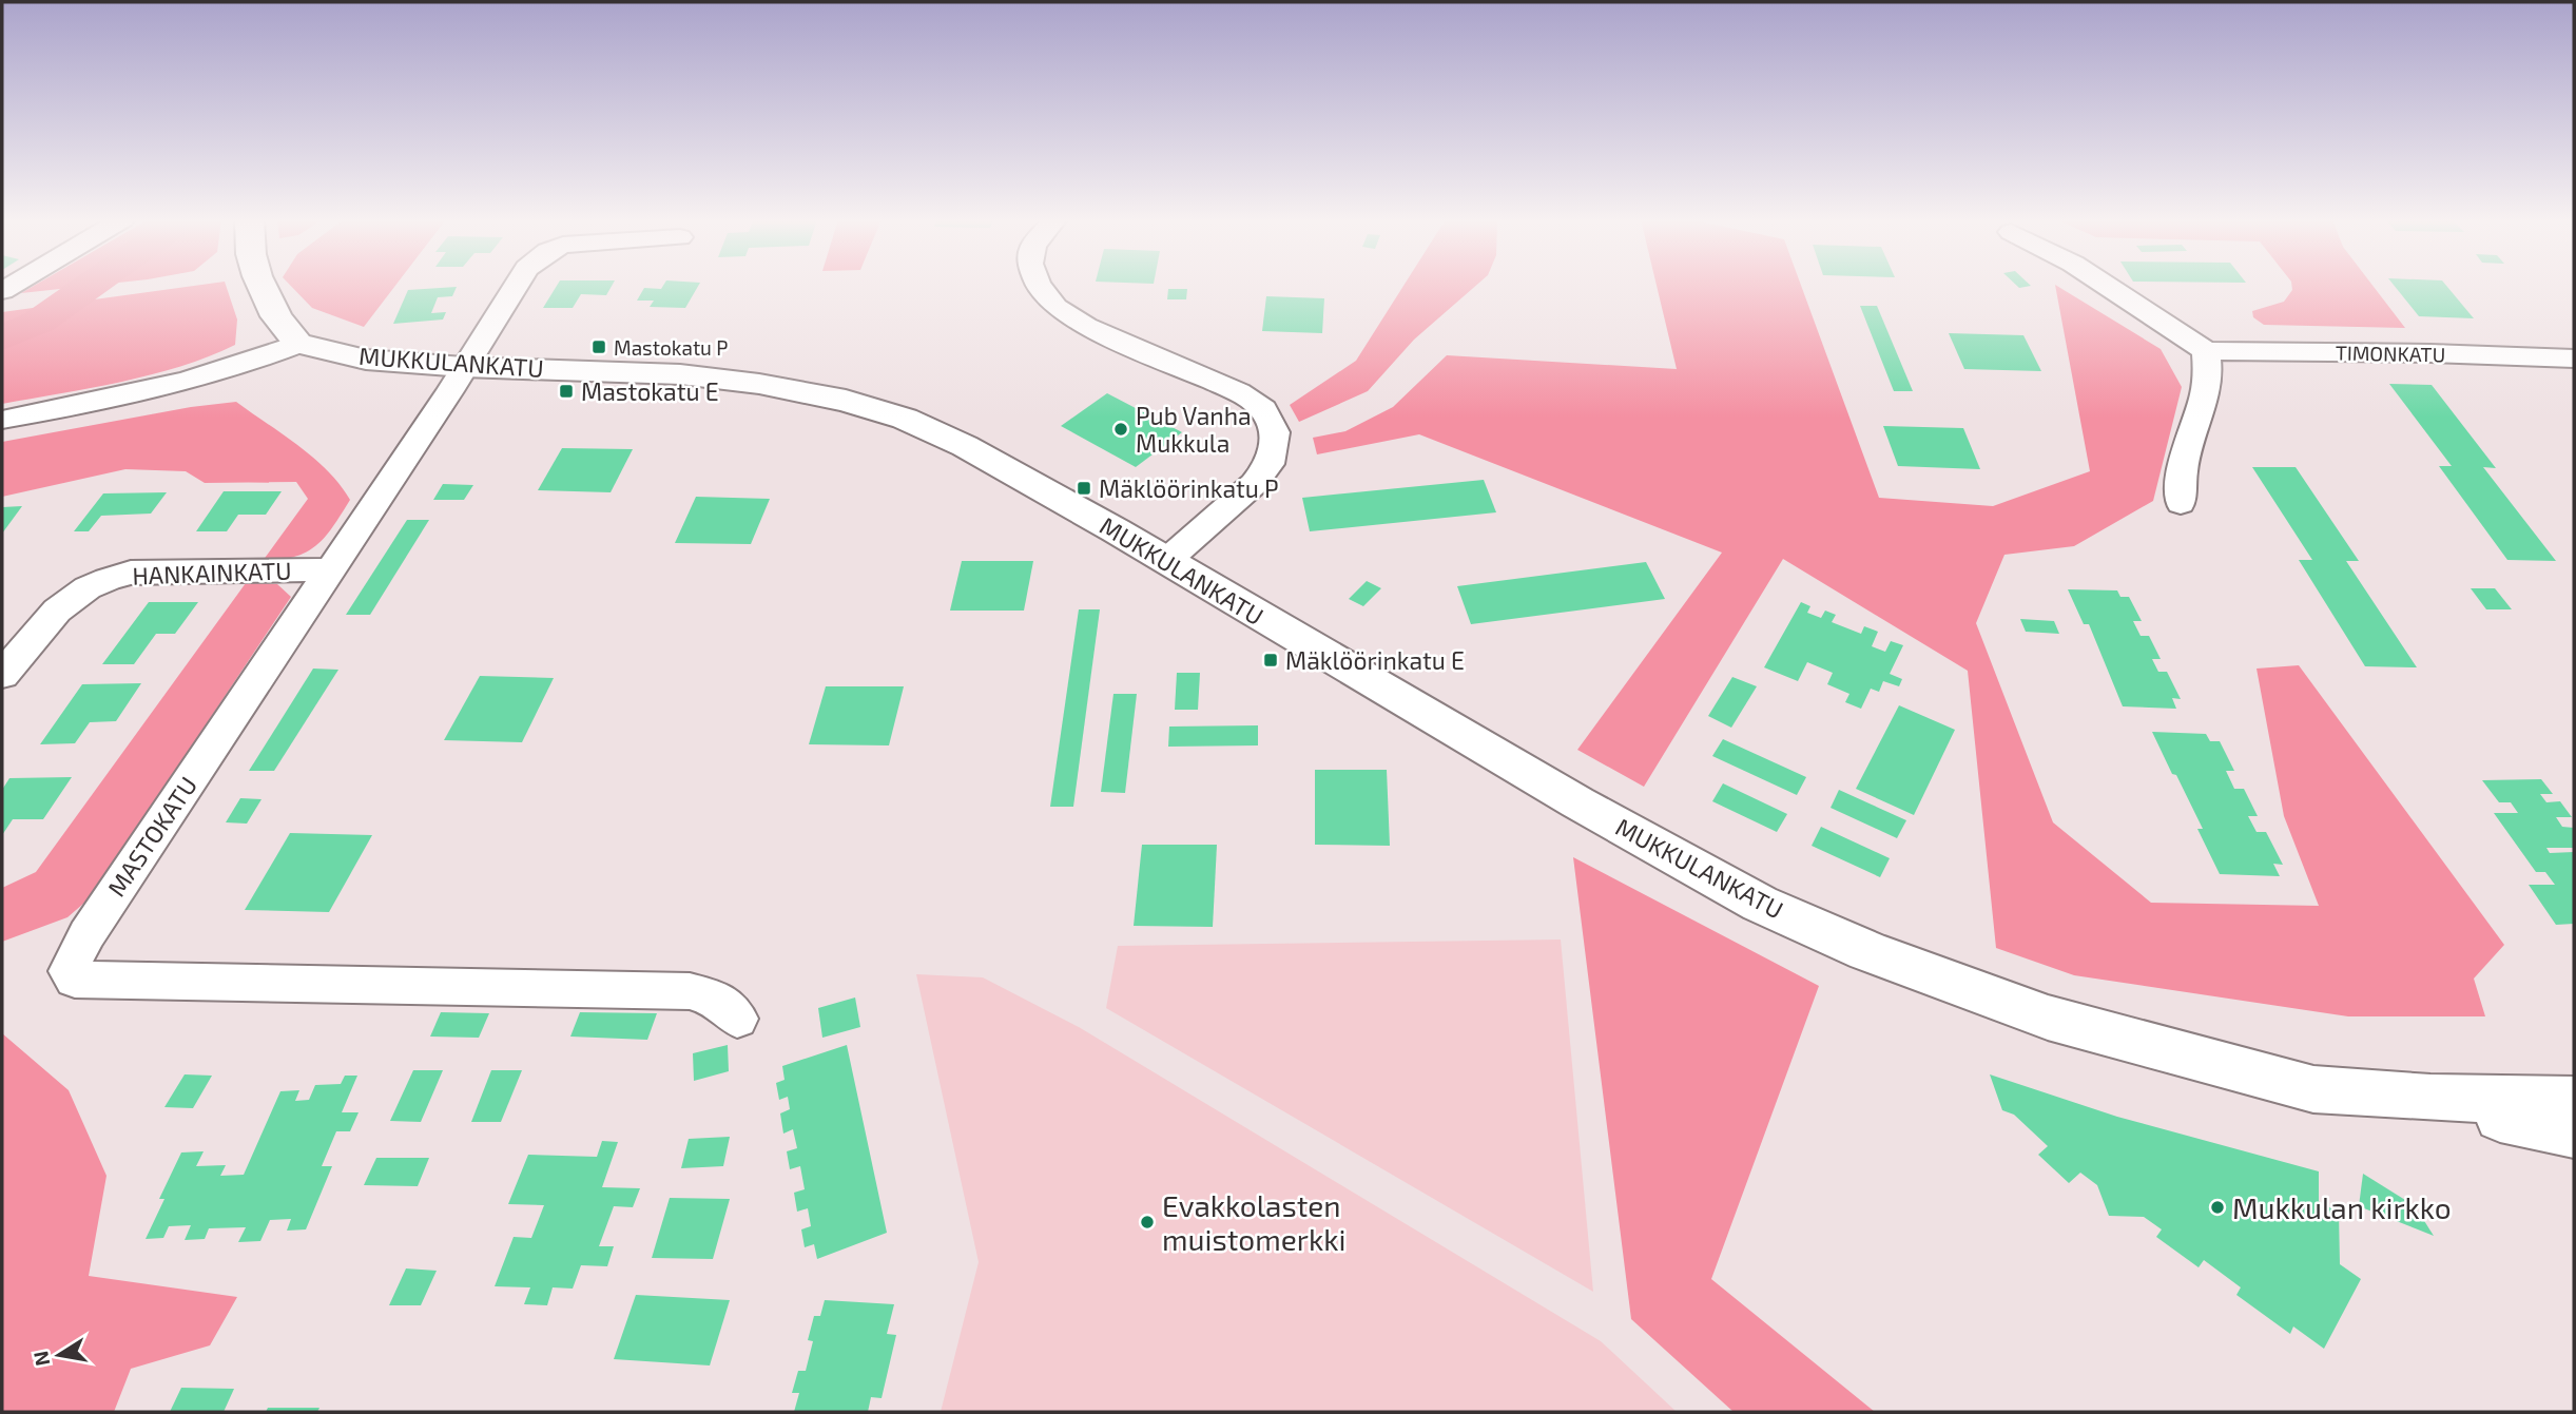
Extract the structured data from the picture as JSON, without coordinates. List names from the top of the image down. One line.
{"streets":{"street":["TIMONKATU","MUKKULANKATU","HANKAINKATU","MASTOKATU"]},"crossings":[["MUKKULANKATU","MASTOKATU"],["HANKAINKATU","MASTOKATU"]],"places":{"transit":["Mastokatu P","Mastokatu E","Mäklöörinkatu P","Mäklöörinkatu E"],"other":["Pub Vanha Mukkula","Mukkulan kirkko","Evakkolasten muistomerkki"]},"north":"left"}
